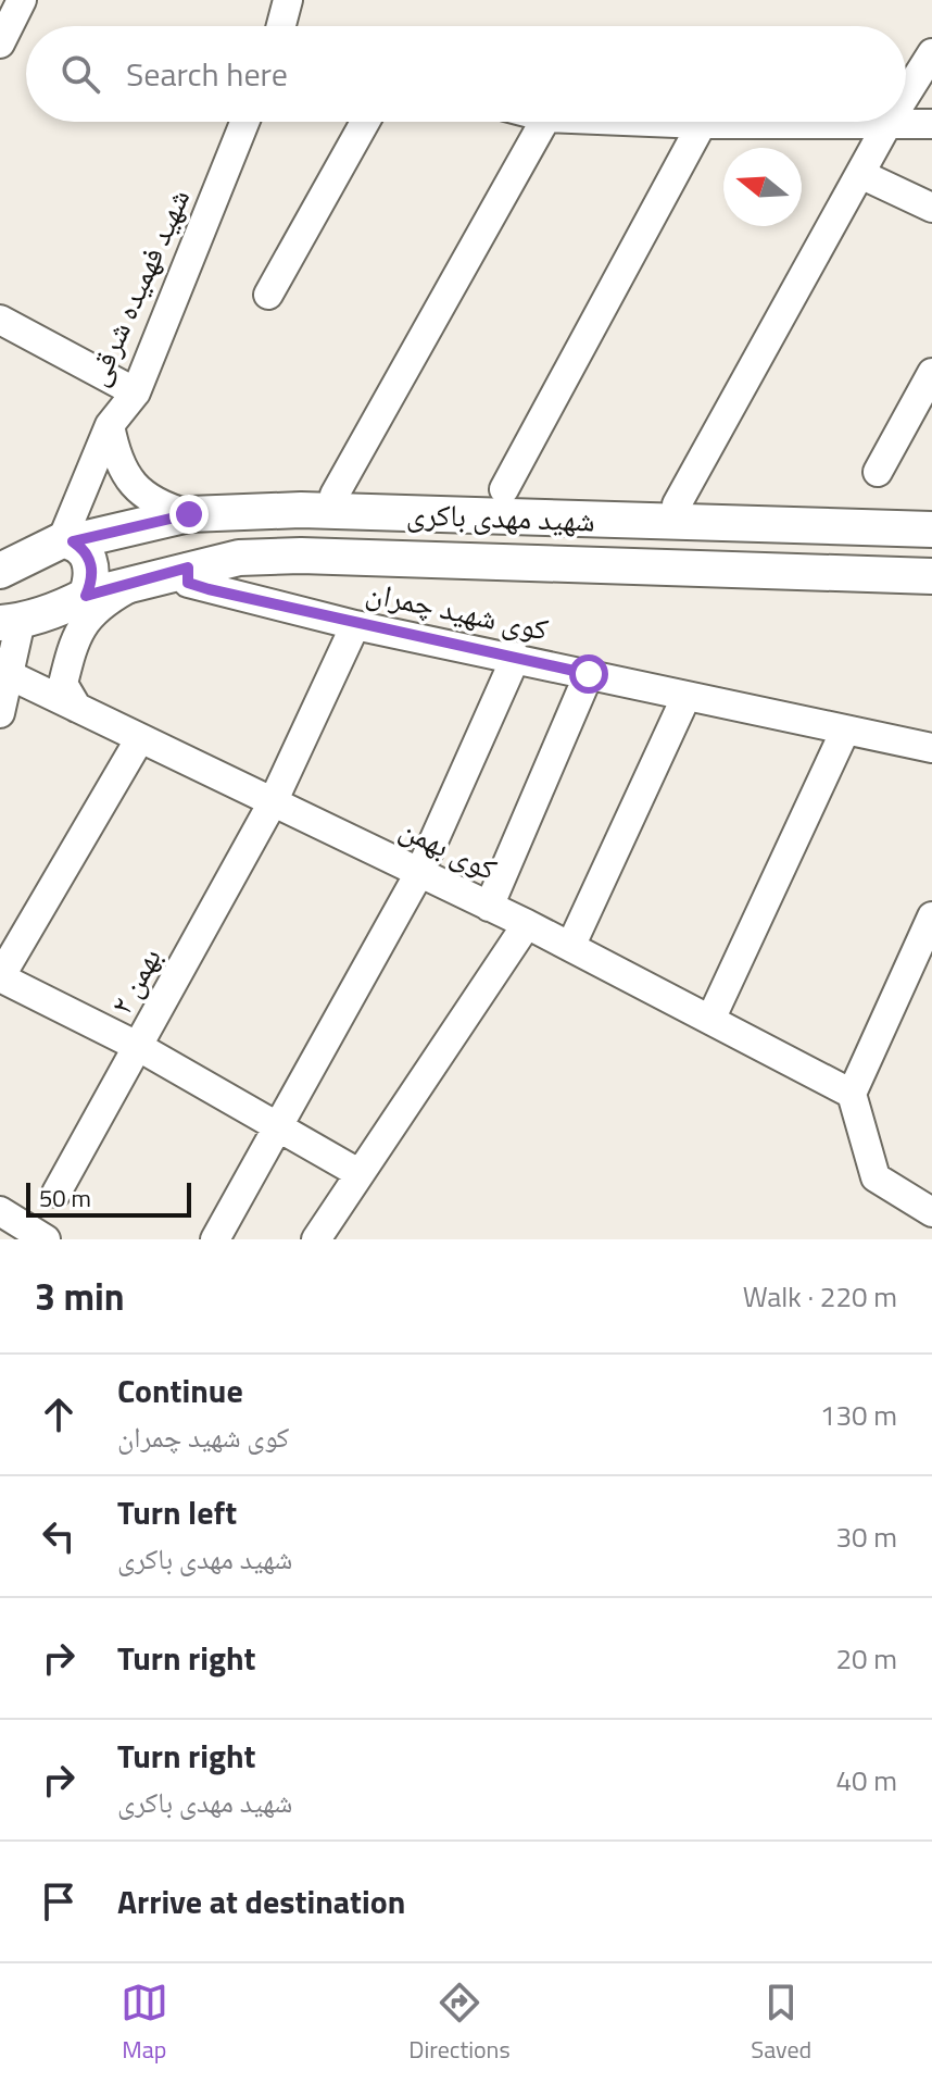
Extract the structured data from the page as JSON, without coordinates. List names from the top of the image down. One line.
{"streets":{"main road":["شهید مهدی باکری"],"street":["شهید فهمیده شرقی","کوی شهید چمران","کوی بهمن","بهمن ۲"]},"crossings":[["شهید فهمیده شرقی","شهید مهدی باکری"],["شهید مهدی باکری","کوی شهید چمران"],["کوی شهید چمران","بهمن ۲"],["کوی بهمن","بهمن ۲"]],"scale_bar":"50 m","north":"left","page":{"search":"Search here","scale":"50 m","heading":["3 min","Walk · 220 m"],"list":[["Continue","کوی شهید چمران","130 m"],["Turn left","شهید مهدی باکری","30 m"],["Turn right","20 m"],["Turn right","شهید مهدی باکری","40 m"],"Arrive at destination"],"nav":["Map","Directions","Saved"]}}
